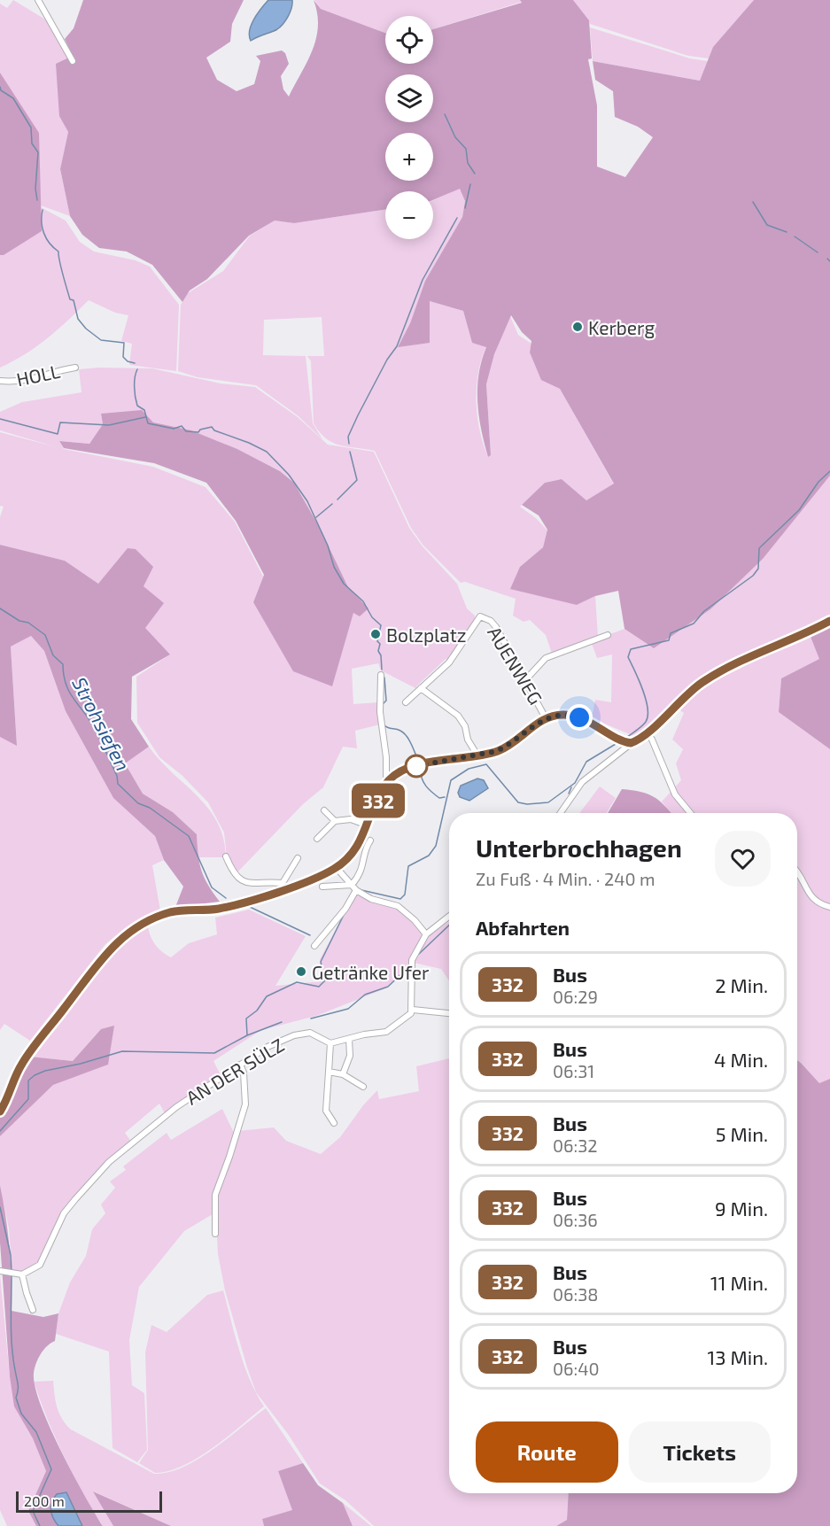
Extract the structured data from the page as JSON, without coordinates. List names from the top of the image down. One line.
{"streets":{"street":["HOLL","AUENWEG","AN DER SÜLZ"]},"water":["Strohsiefen"],"places":["Kerberg","Bolzplatz","Getränke Ufer"],"lines":["bus line 332"],"scale_bar":"200 m","page":{"on_map":"332","map_buttons":["+","−"],"heading":[["Unterbrochhagen","Zu Fuß · 4 Min. · 240 m"],"Abfahrten"],"list":[{"mark":"332","name":"Bus","note":"06:29","value":"2 Min."},{"mark":"332","name":"Bus","note":"06:31","value":"4 Min."},{"mark":"332","name":"Bus","note":"06:32","value":"5 Min."},{"mark":"332","name":"Bus","note":"06:36","value":"9 Min."},{"mark":"332","name":"Bus","note":"06:38","value":"11 Min."},{"mark":"332","name":"Bus","note":"06:40","value":"13 Min."}],"buttons":["Route","Tickets"],"scale":"200 m"}}
